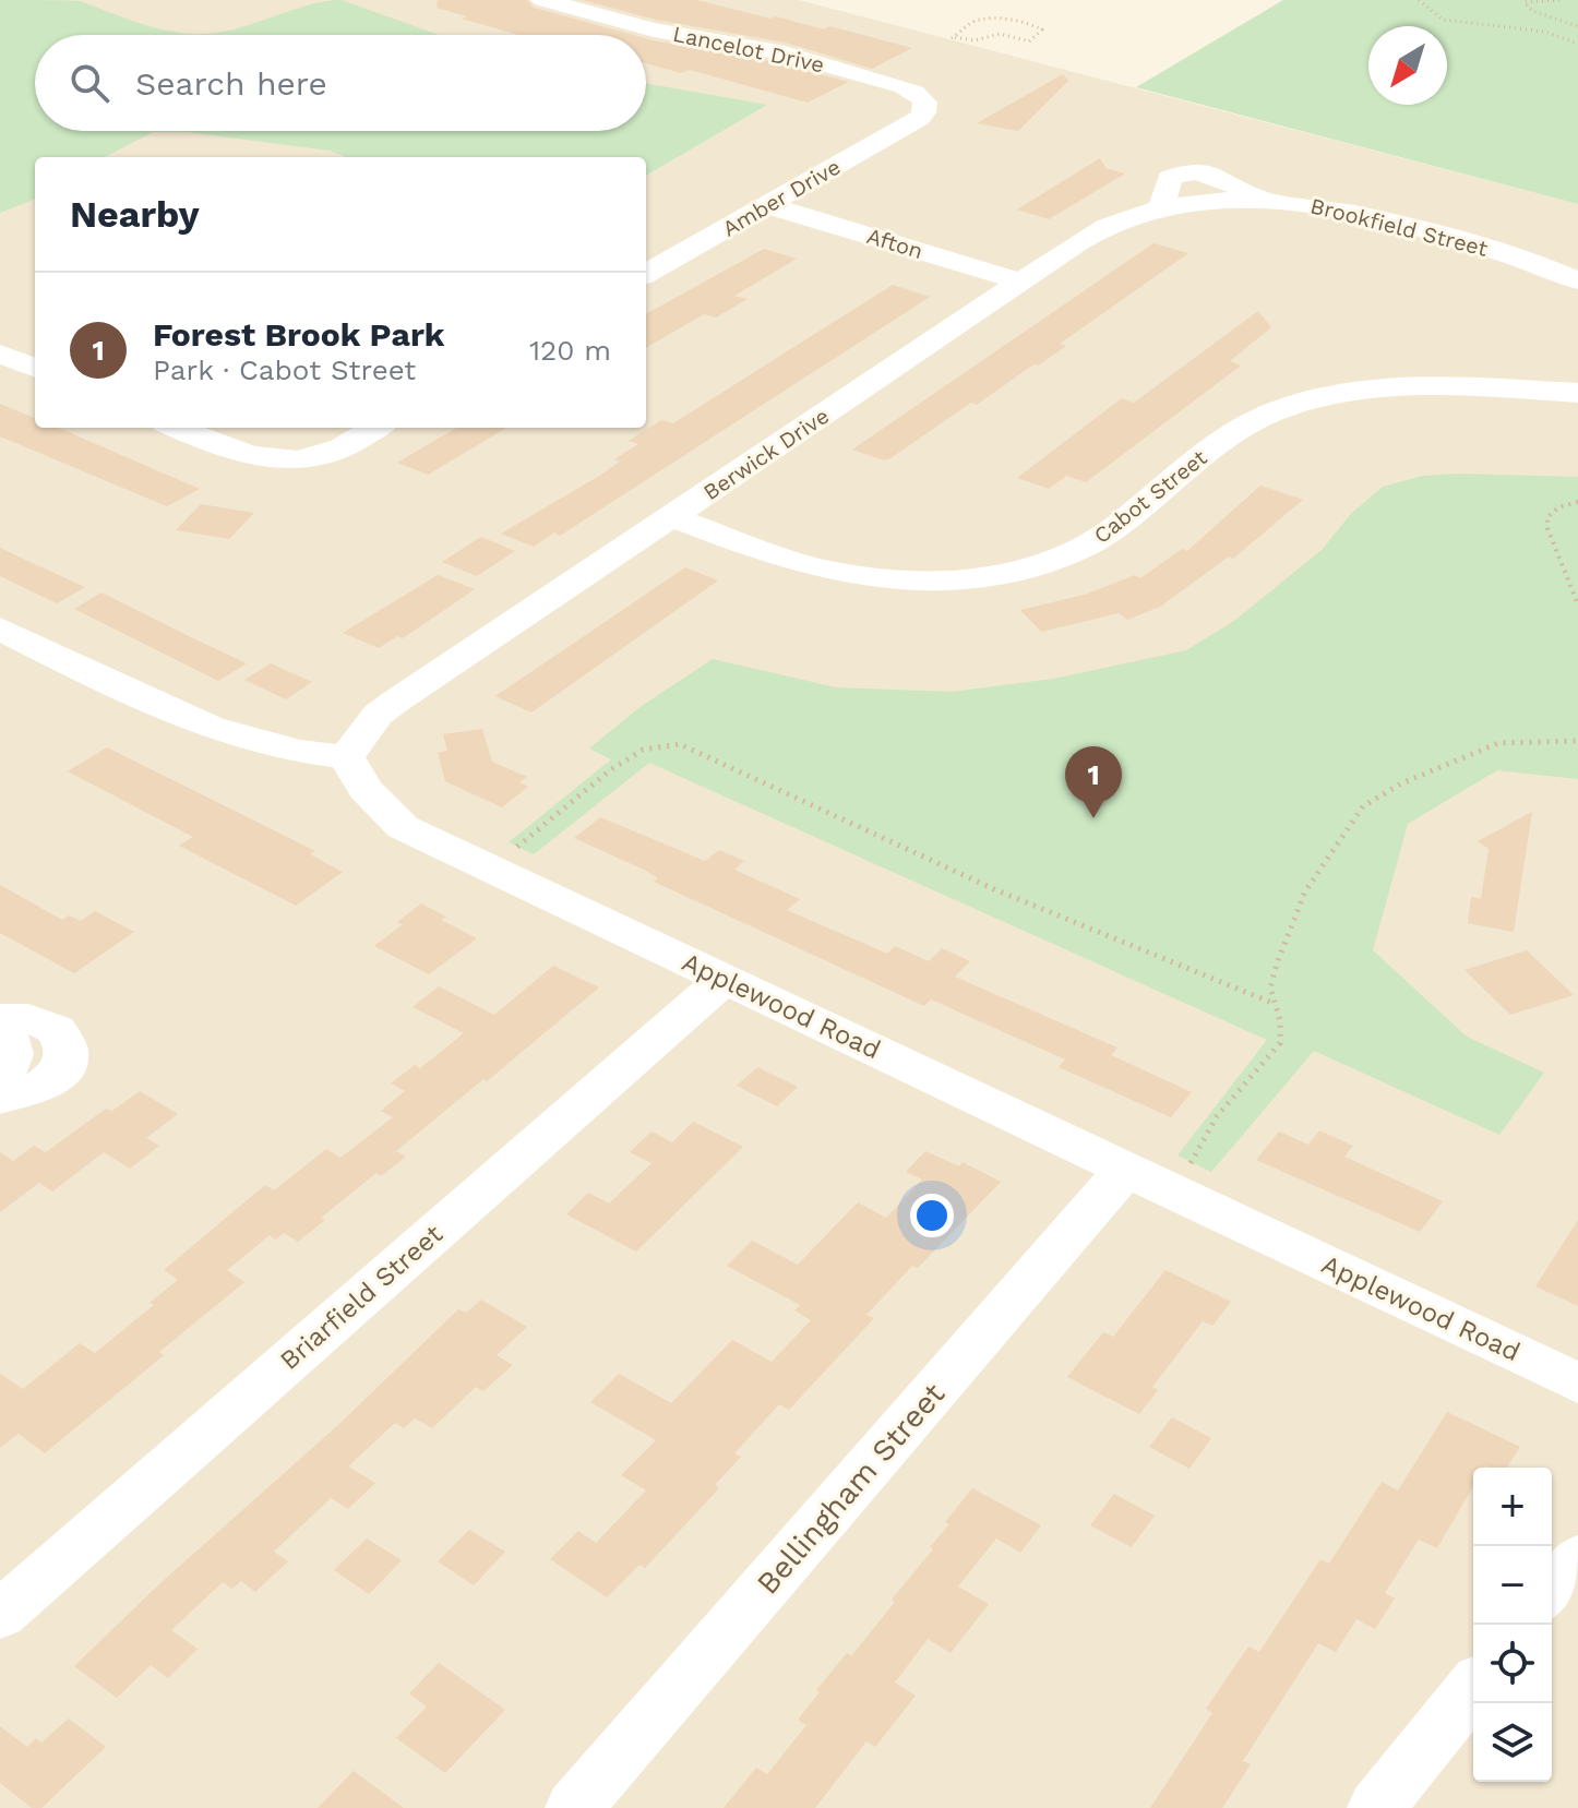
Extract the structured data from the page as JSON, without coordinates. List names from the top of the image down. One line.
{"streets":{"street":["Lancelot Drive","Amber Drive","Brookfield Street","Afton","Berwick Drive","Cabot Street","Applewood Road","Briarfield Street","Bellingham Street"]},"crossings":[["Lancelot Drive","Amber Drive"],["Amber Drive","Afton"],["Brookfield Street","Berwick Drive"],["Afton","Berwick Drive"],["Berwick Drive","Cabot Street"],["Berwick Drive","Applewood Road"],["Applewood Road","Briarfield Street"],["Applewood Road","Bellingham Street"]],"north":"bottom left","page":{"search":"Search here","heading":"Nearby","list":[{"mark":"1","name":"Forest Brook Park","note":"Park · Cabot Street","value":"120 m"}],"pins":"1","map_buttons":["+","−"]}}
